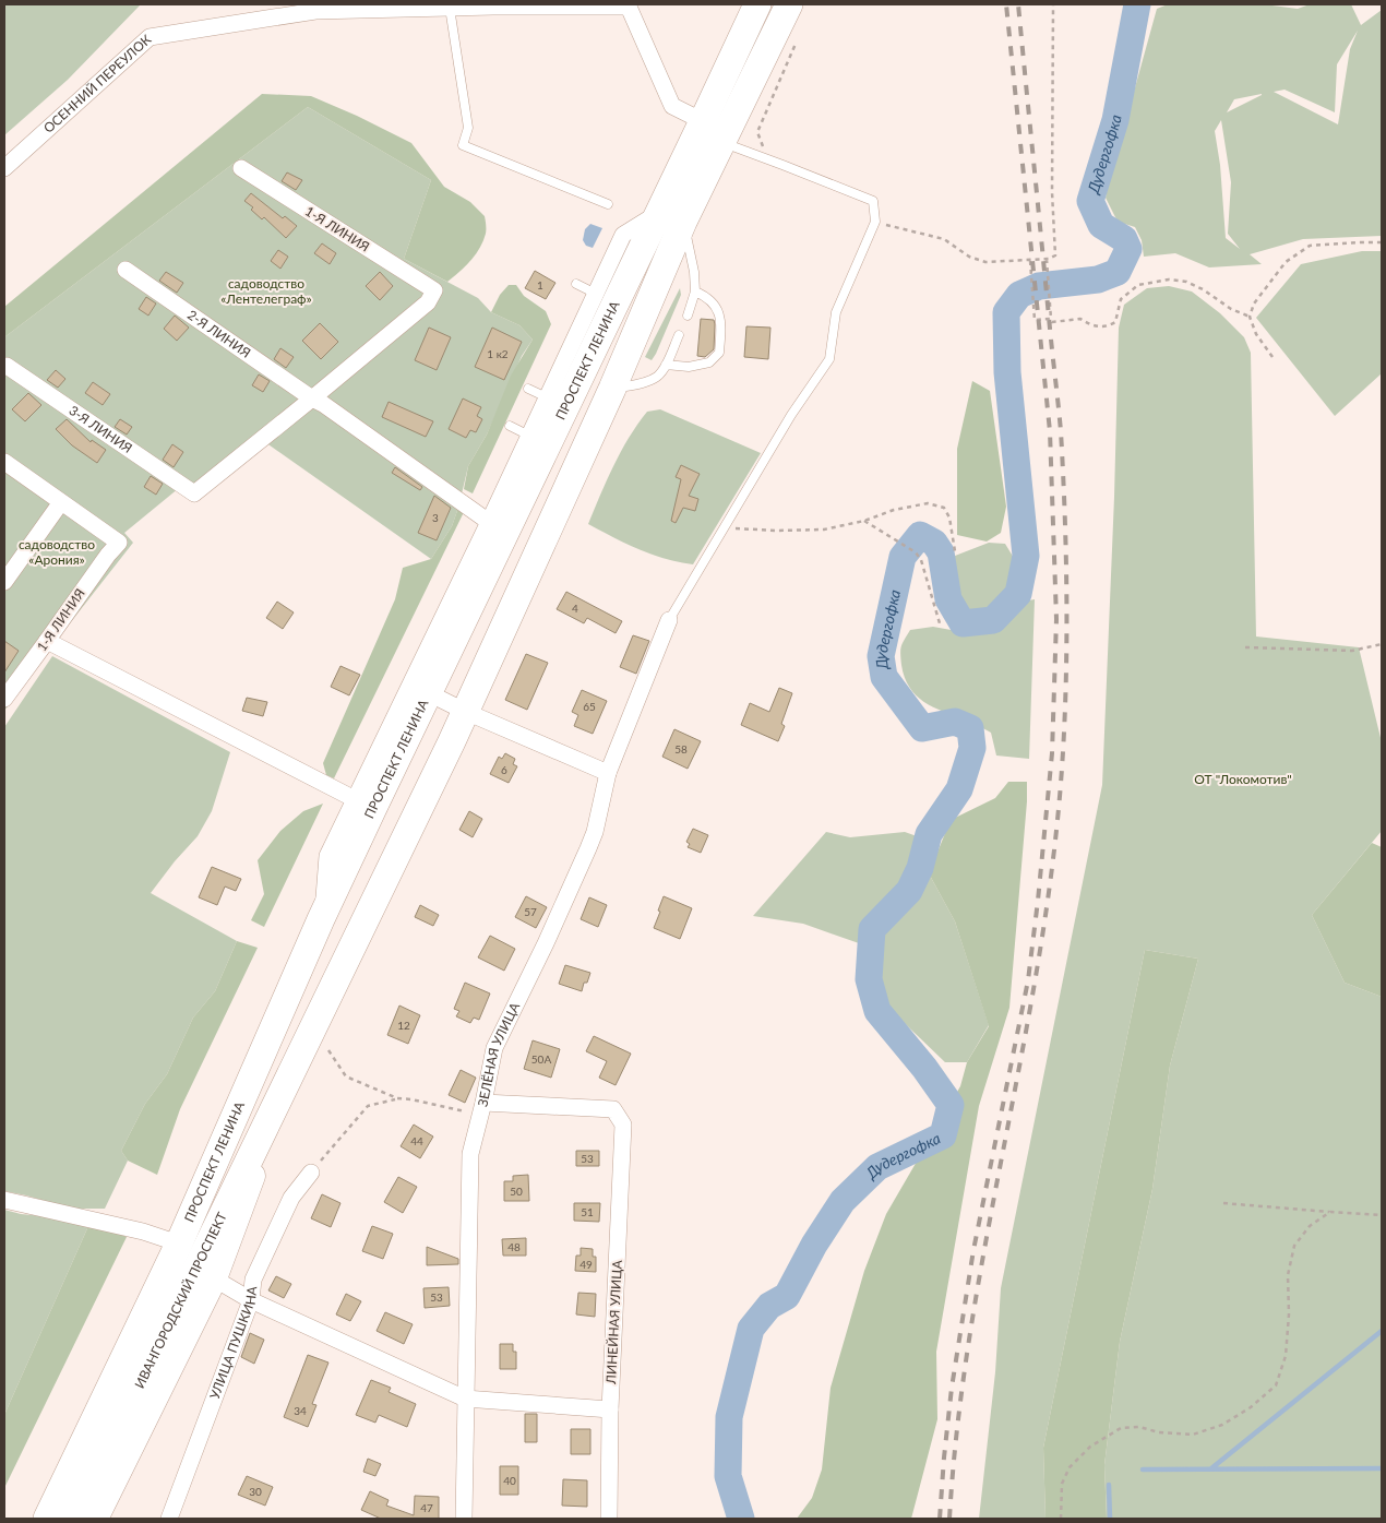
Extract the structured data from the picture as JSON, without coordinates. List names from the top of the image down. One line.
{"streets":{"highway":["ПРОСПЕКТ ЛЕНИНА","ИВАНГОРОДСКИЙ ПРОСПЕКТ"],"street":["ОСЕННИЙ ПЕРЕУЛОК","1-Я ЛИНИЯ","2-Я ЛИНИЯ","3-Я ЛИНИЯ","ЗЕЛЁНАЯ УЛИЦА","ЛИНЕЙНАЯ УЛИЦА","УЛИЦА ПУШКИНА"]},"crossings":[["1-Я ЛИНИЯ","2-Я ЛИНИЯ"],["1-Я ЛИНИЯ","3-Я ЛИНИЯ"],["2-Я ЛИНИЯ","3-Я ЛИНИЯ"],["ПРОСПЕКТ ЛЕНИНА","ИВАНГОРОДСКИЙ ПРОСПЕКТ"],["ЗЕЛЁНАЯ УЛИЦА","ЛИНЕЙНАЯ УЛИЦА"]],"water":["Дудергофка"],"parks":["садоводство «Лентелеграф»","садоводство «Арония»","ОТ \"Локомотив\""],"house_numbers":["1","1 к2","3","4","65","58","6","57","12","50А","44","53","50","51","48","49","53","34","40","30","47"]}
